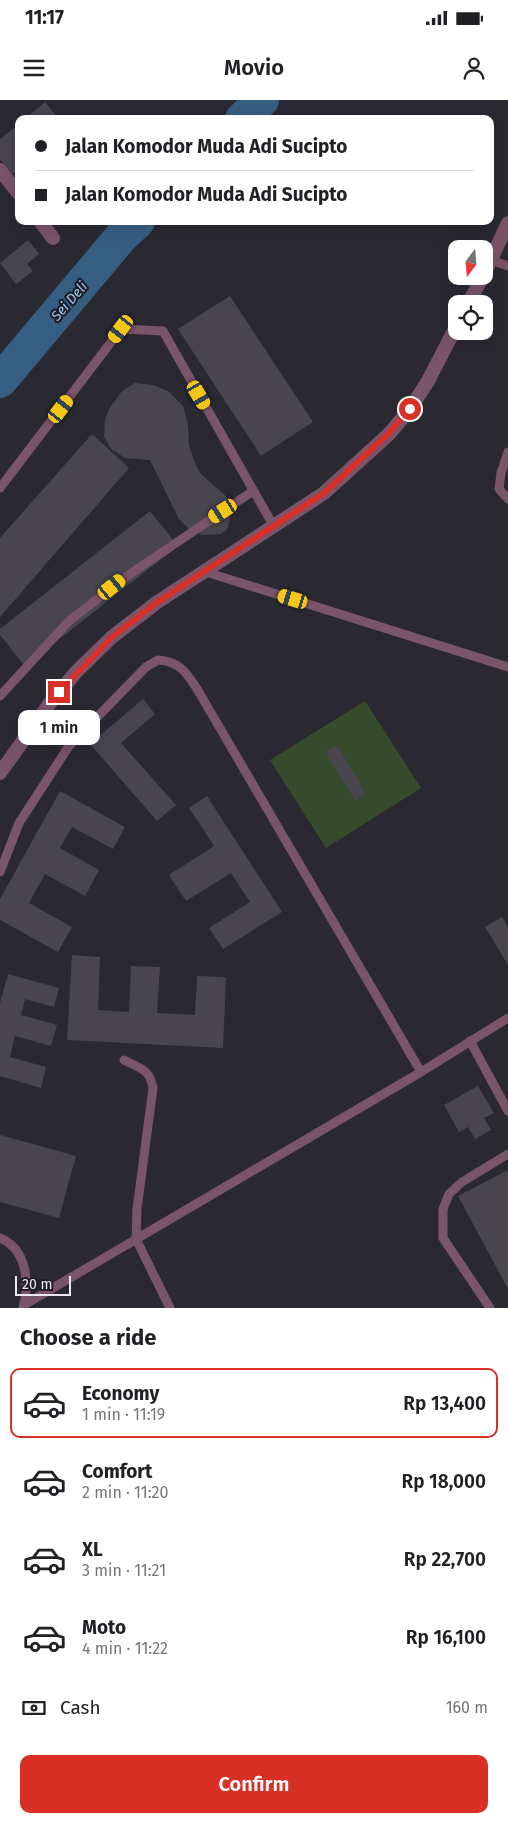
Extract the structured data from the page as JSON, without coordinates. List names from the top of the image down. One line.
{"water":["Sei Deli"],"scale_bar":"20 m","north":"bottom","page":{"status":"11:17","header":"Movio","banner":["Jalan Komodor Muda Adi Sucipto","Jalan Komodor Muda Adi Sucipto"],"bubble":"1 min","scale":"20 m","heading":"Choose a ride","list":[{"name":"Economy","note":"1 min · 11:19","value":"Rp 13,400"},{"name":"Comfort","note":"2 min · 11:20","value":"Rp 18,000"},{"name":"XL","note":"3 min · 11:21","value":"Rp 22,700"},{"name":"Moto","note":"4 min · 11:22","value":"Rp 16,100"}],"pay":["Cash","160 m"],"buttons":"Confirm"}}
